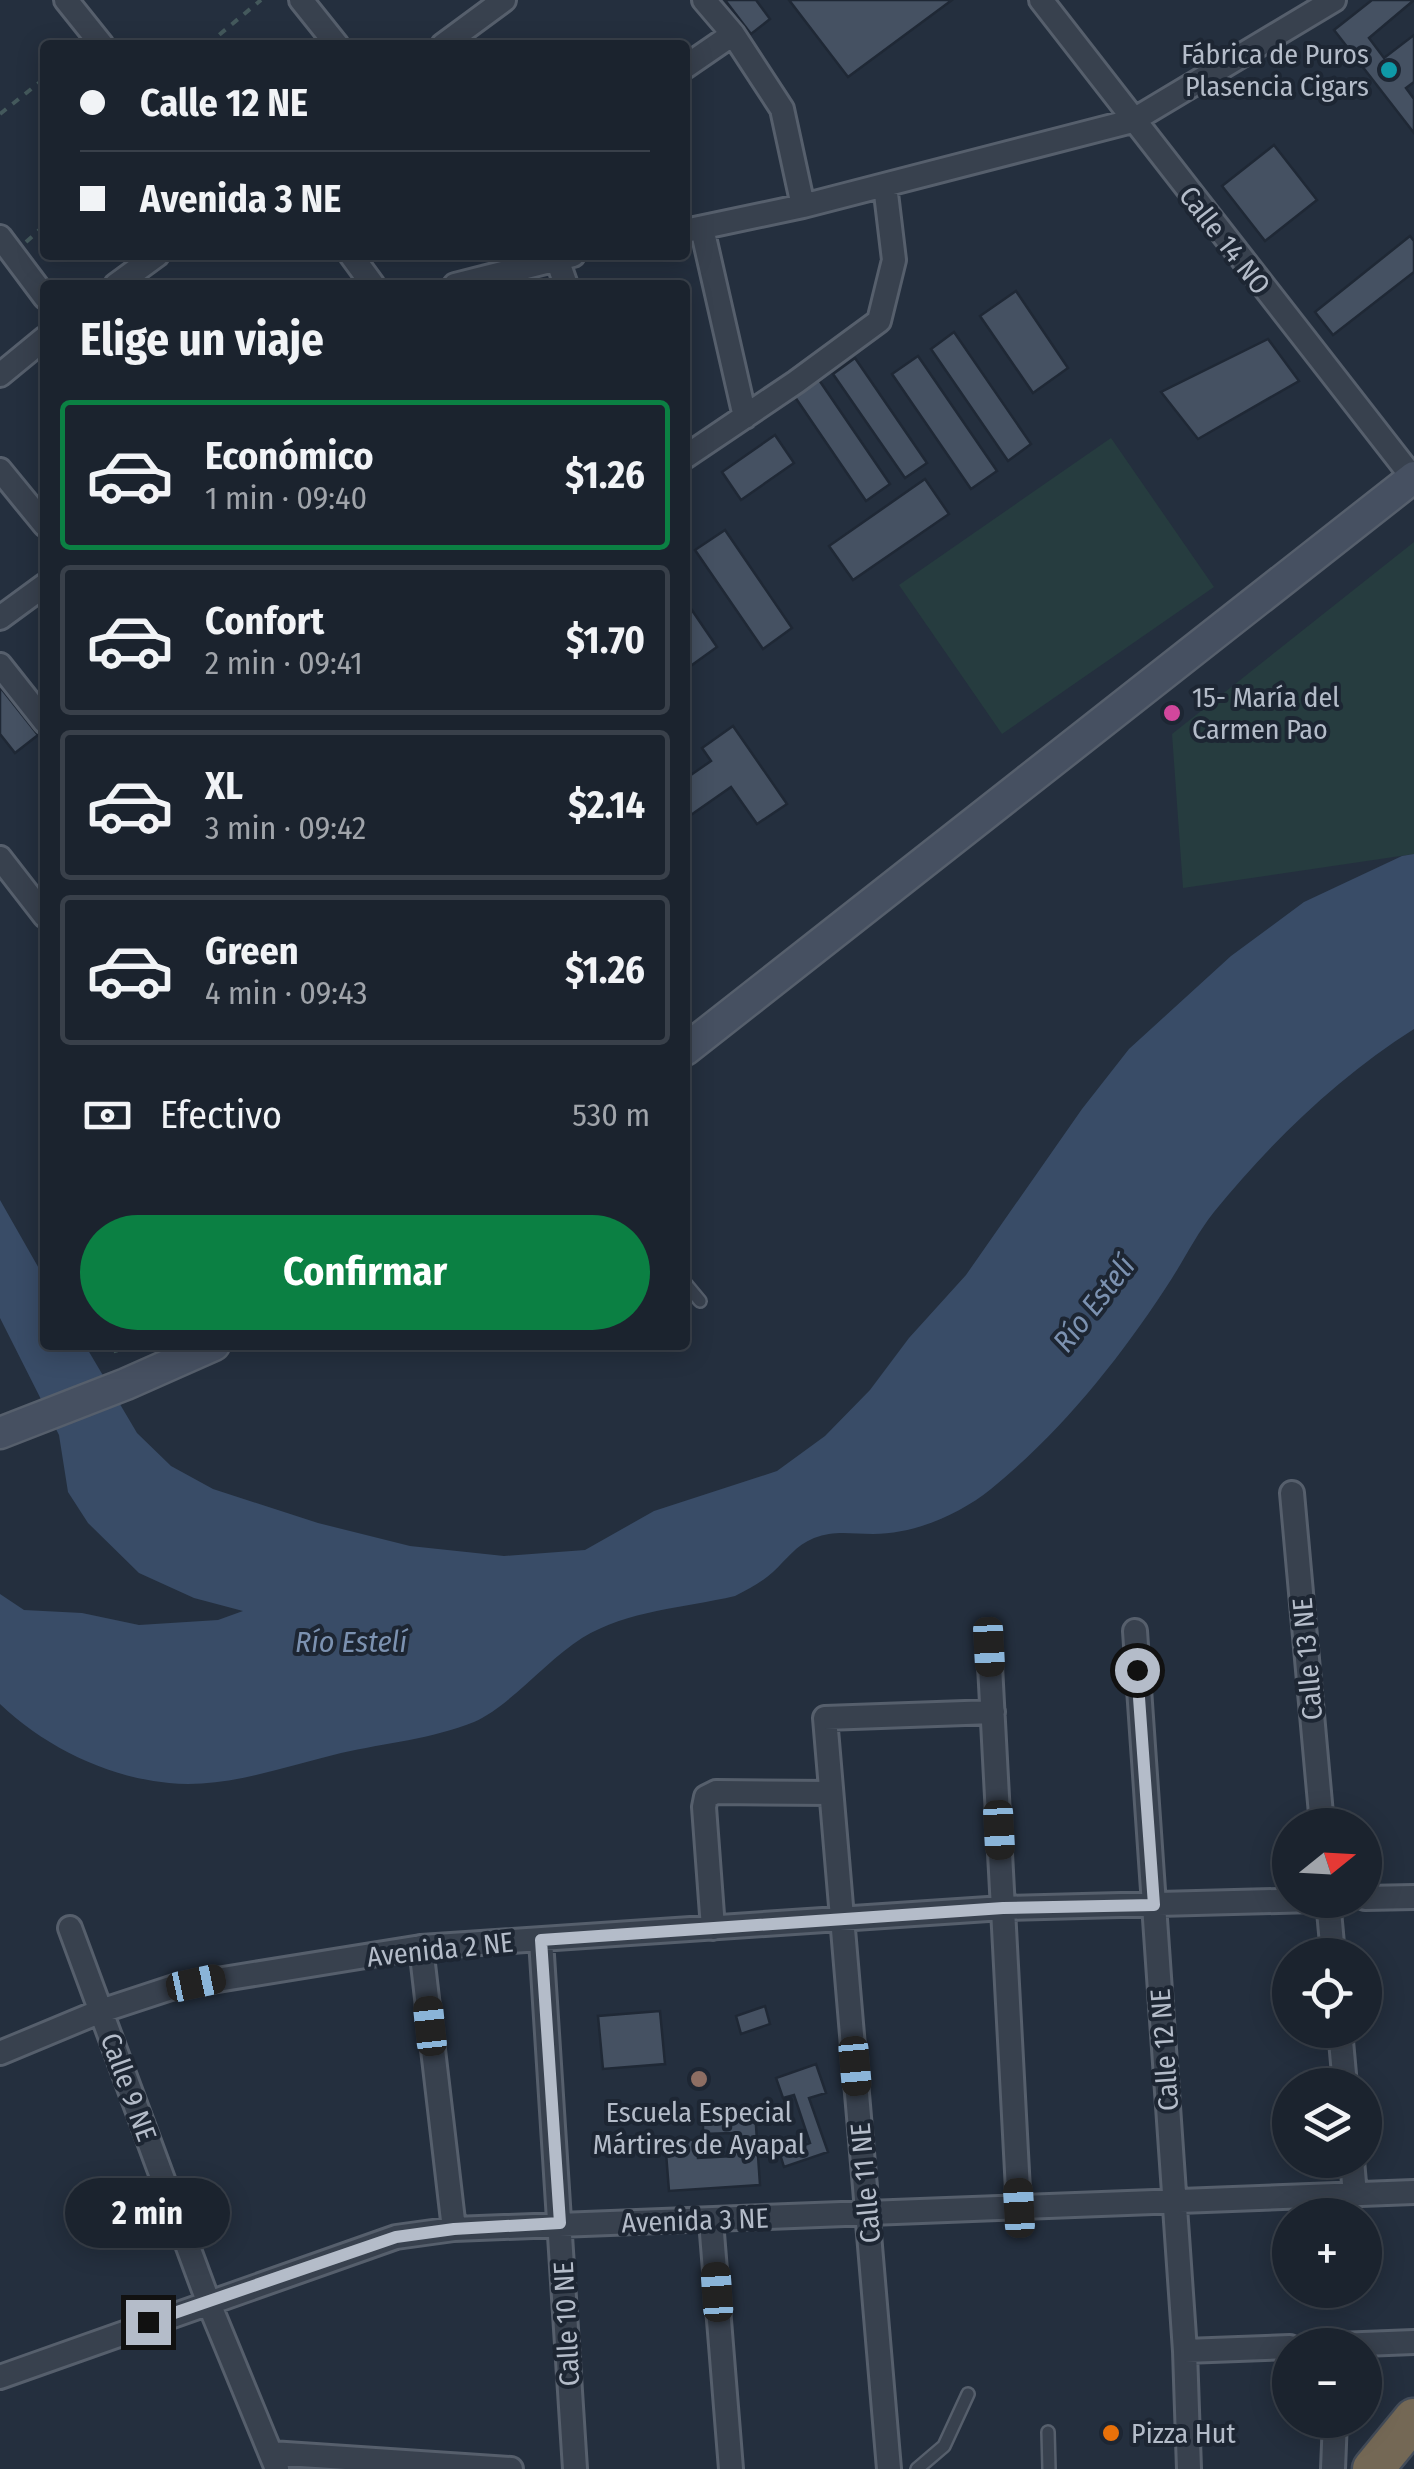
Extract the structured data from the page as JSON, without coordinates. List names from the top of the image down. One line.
{"streets":{"street":["Calle 14 NO","Calle 13 NE","Avenida 2 NE","Calle 12 NE","Calle 9 NE","Calle 11 NE","Avenida 3 NE","Calle 10 NE"]},"crossings":[["Avenida 2 NE","Calle 12 NE"],["Avenida 2 NE","Calle 9 NE"],["Avenida 2 NE","Calle 11 NE"],["Avenida 2 NE","Calle 10 NE"],["Calle 12 NE","Avenida 3 NE"],["Calle 9 NE","Avenida 3 NE"],["Calle 11 NE","Avenida 3 NE"],["Avenida 3 NE","Calle 10 NE"]],"water":["Río Estelí"],"places":["Fábrica de Puros Plasencia Cigars","15- María del Carmen Pao","Escuela Especial Mártires de Ayapal","Pizza Hut"],"north":"right","page":{"banner":["Calle 12 NE","Avenida 3 NE"],"heading":"Elige un viaje","list":[{"name":"Económico","note":"1 min · 09:40","value":"$1.26"},{"name":"Confort","note":"2 min · 09:41","value":"$1.70"},{"name":"XL","note":"3 min · 09:42","value":"$2.14"},{"name":"Green","note":"4 min · 09:43","value":"$1.26"}],"pay":["Efectivo","530 m"],"buttons":"Confirmar","map_buttons":["+","−"],"bubble":"2 min"}}
